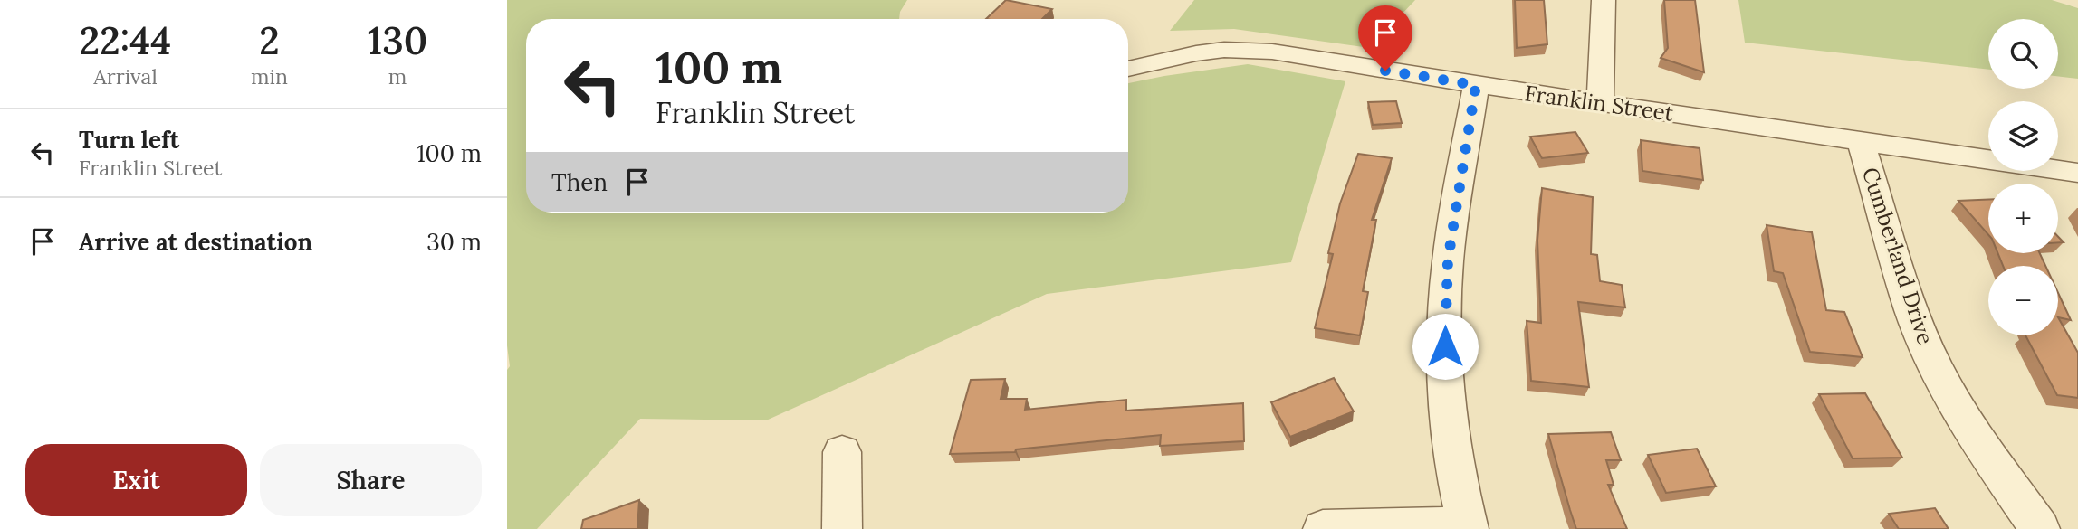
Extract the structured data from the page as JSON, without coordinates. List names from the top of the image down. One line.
{"streets":{"street":["Franklin Street","Cumberland Drive"]},"crossings":[["Franklin Street","Cumberland Drive"]],"page":{"eta":["22:44","Arrival","2","min","130","m"],"map_buttons":["+","−"],"turn":["100 m","Franklin Street"],"list":[{"name":"Turn left","note":"Franklin Street","value":"100 m"},{"name":"Arrive at destination","value":"30 m"}],"then":"Then","buttons":["Exit","Share"]}}
